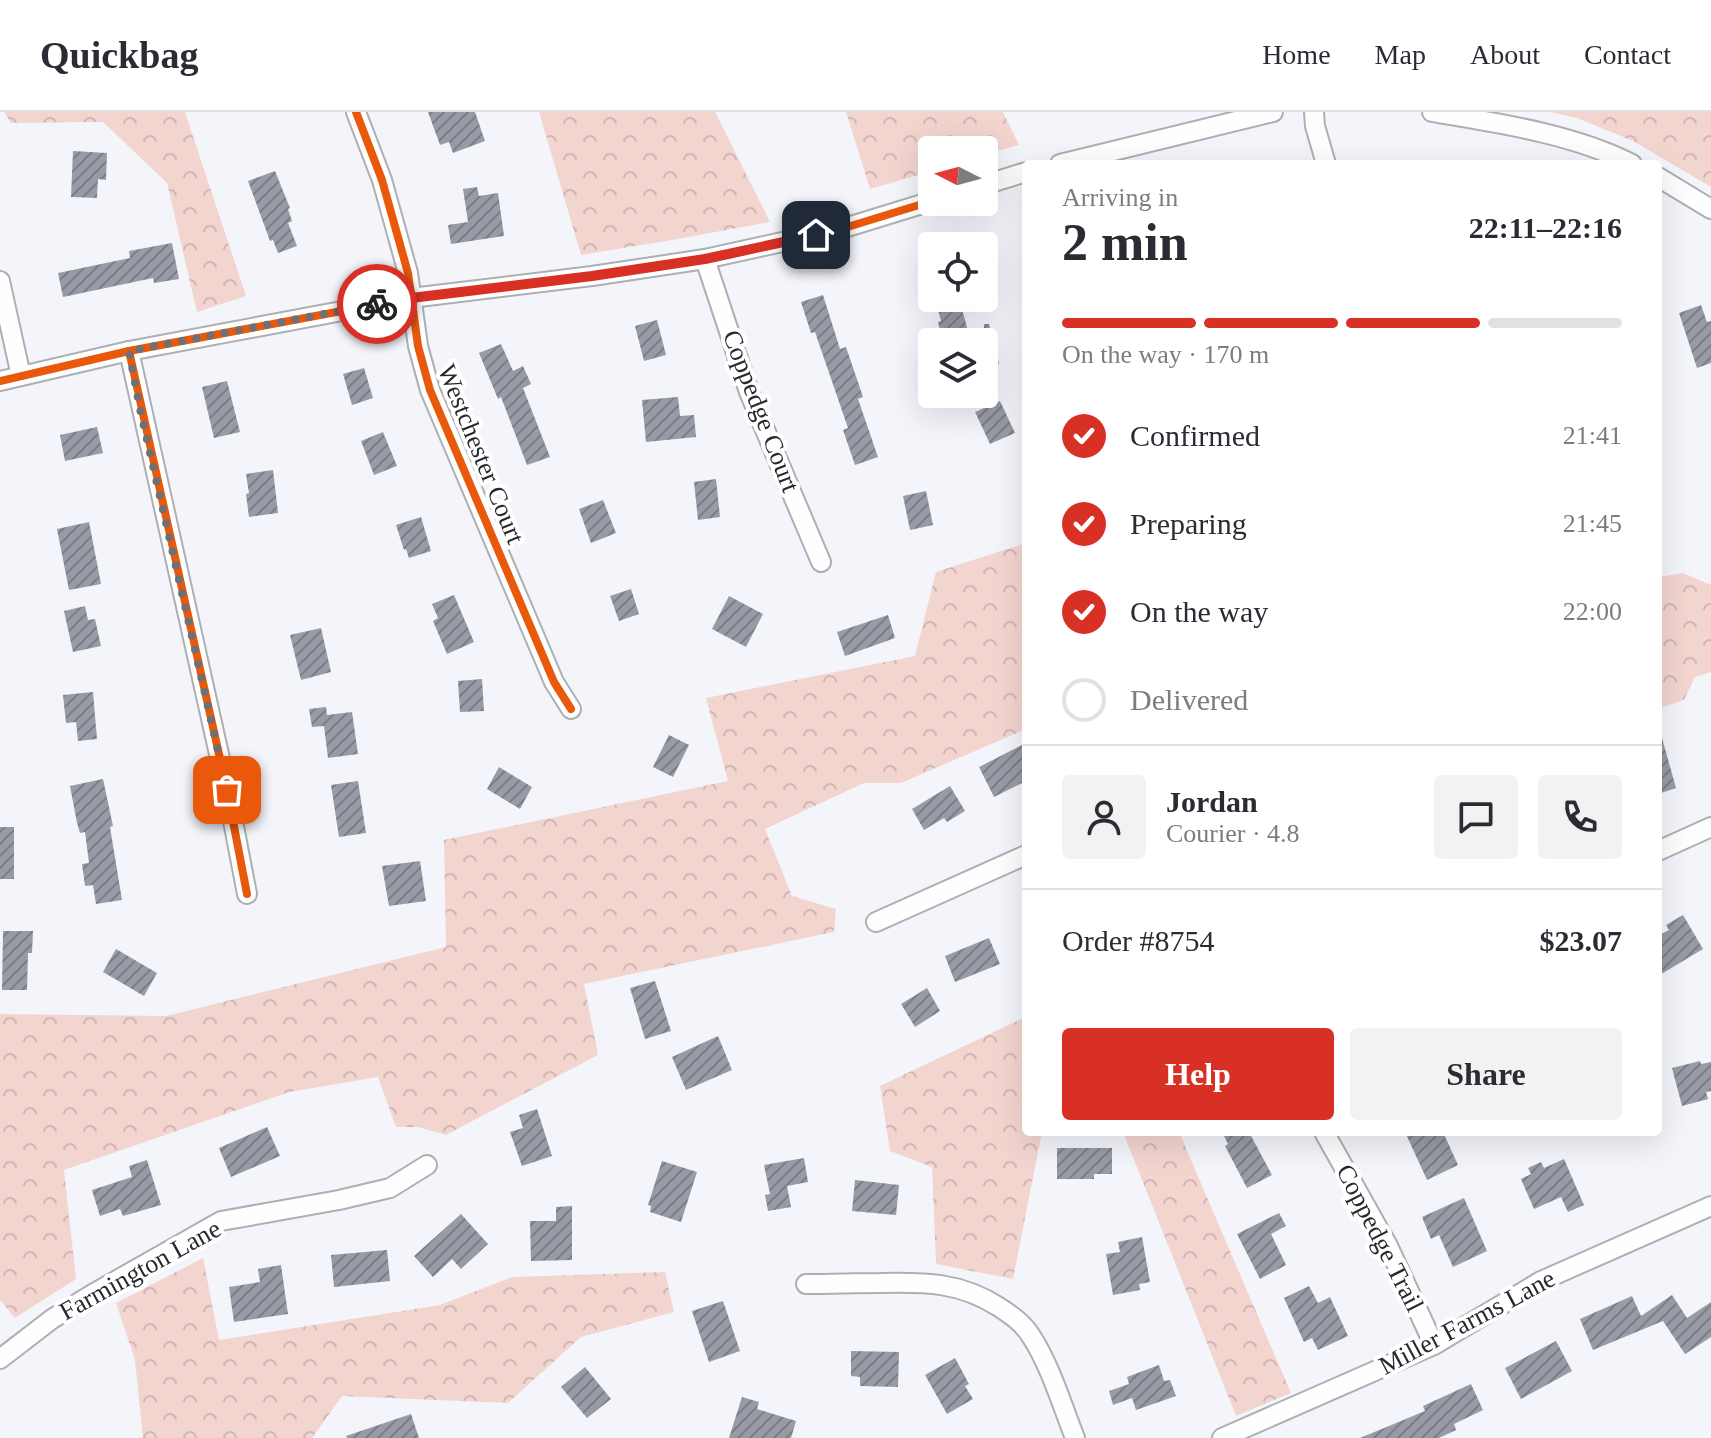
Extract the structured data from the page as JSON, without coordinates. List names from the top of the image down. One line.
{"streets":{"street":["Coppedge Court","Westchester Court","Coppedge Trail","Farmington Lane","Miller Farms Lane"]},"crossings":[["Coppedge Trail","Miller Farms Lane"]],"north":"left","page":{"header":"Quickbag","nav":["Home","Map","About","Contact"],"heading":["2 min","Arriving in","22:11–22:16"],"panel":["Jordan","Courier · 4.8","Order #8754","$23.07"],"bar":"On the way · 170 m","list":[["Confirmed","21:41"],["Preparing","21:45"],["On the way","22:00"],"Delivered"],"buttons":["Help","Share"]}}
